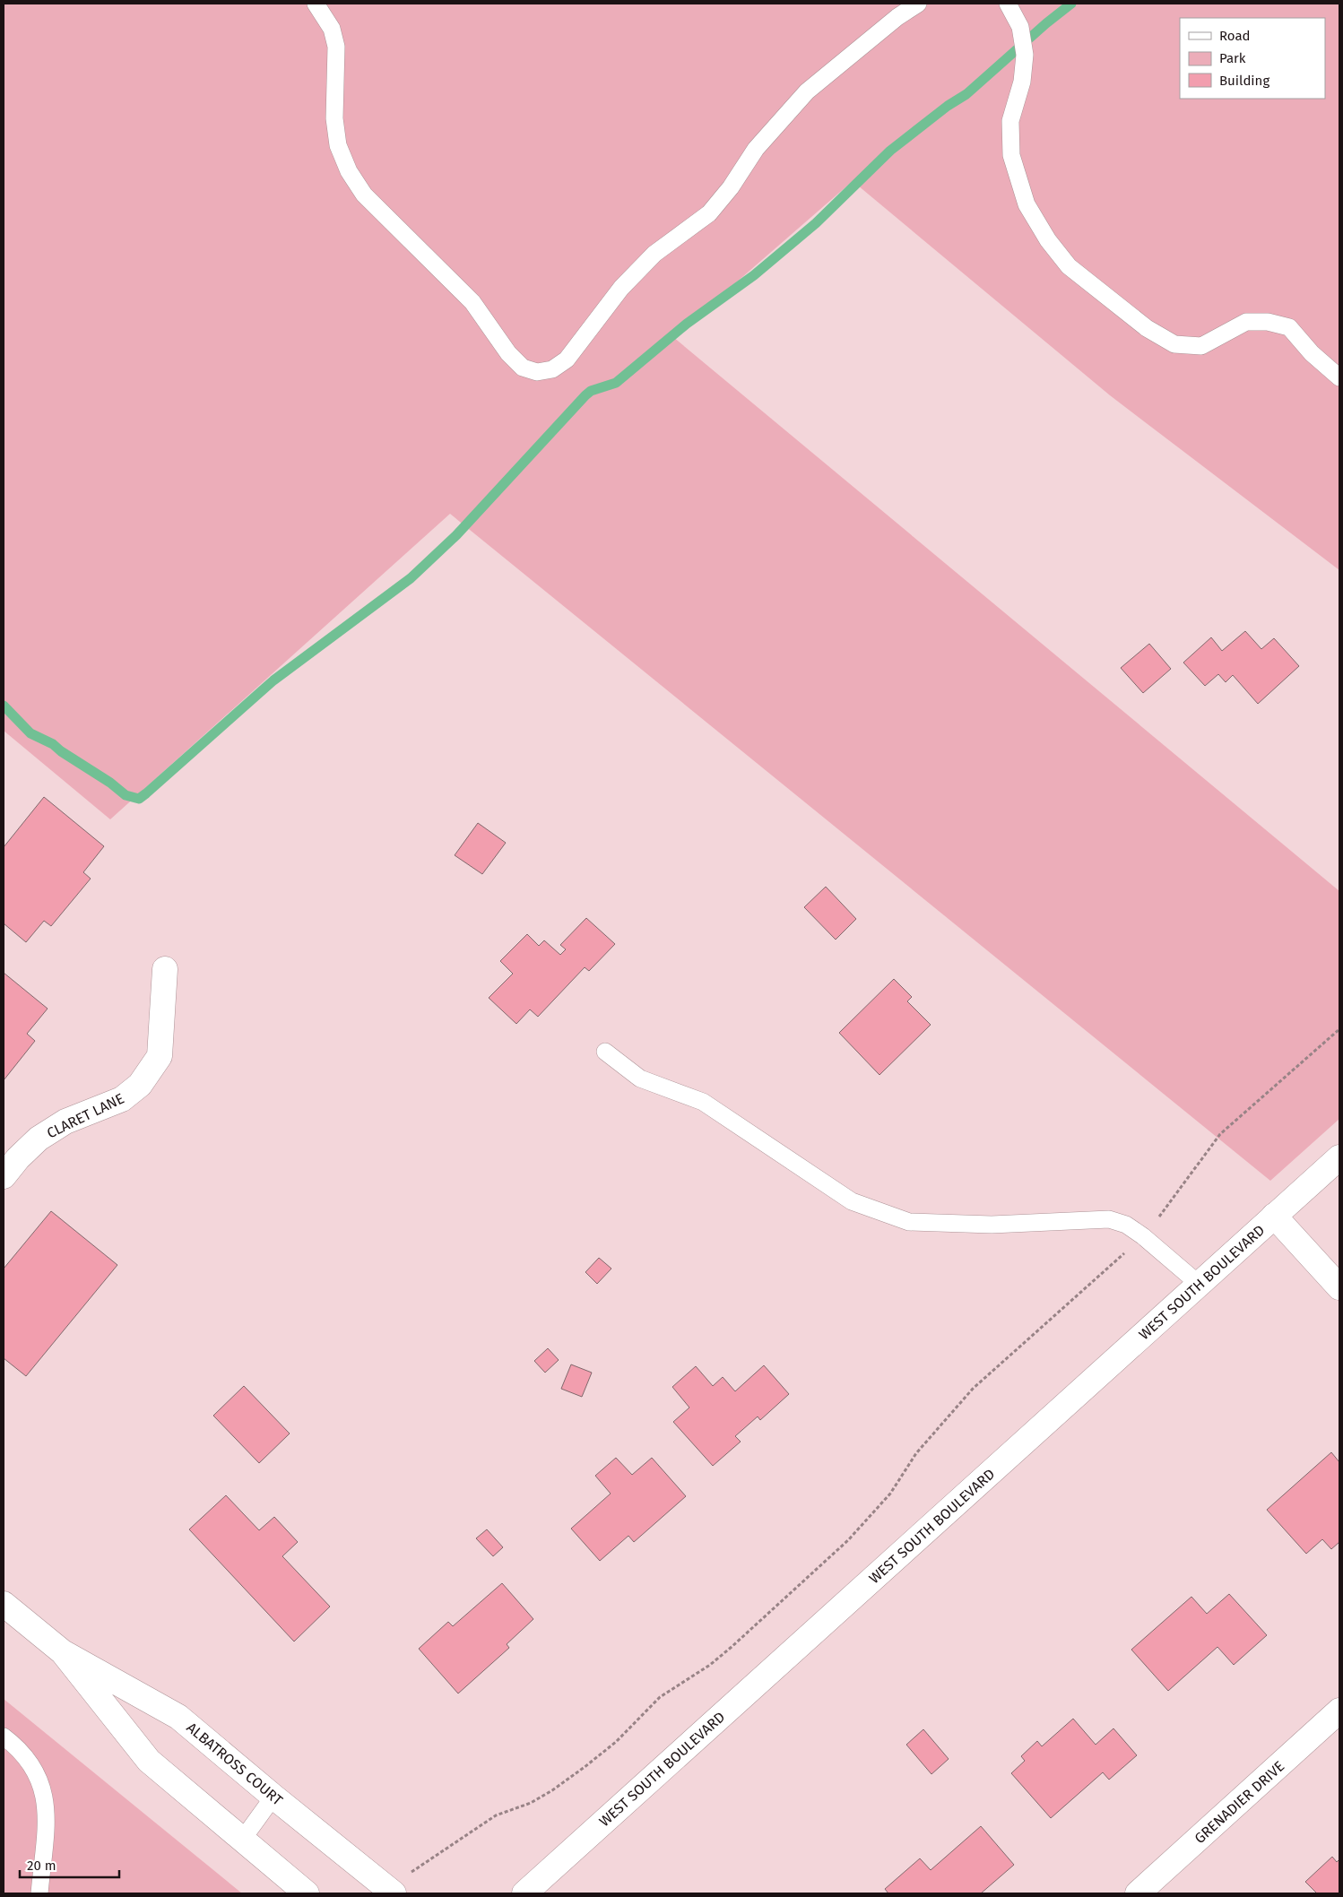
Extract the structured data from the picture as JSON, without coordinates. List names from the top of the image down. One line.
{"streets":{"street":["CLARET LANE","WEST SOUTH BOULEVARD","ALBATROSS COURT","GRENADIER DRIVE"]},"legend":["Road","Park","Building"],"scale_bar":"20 m"}
